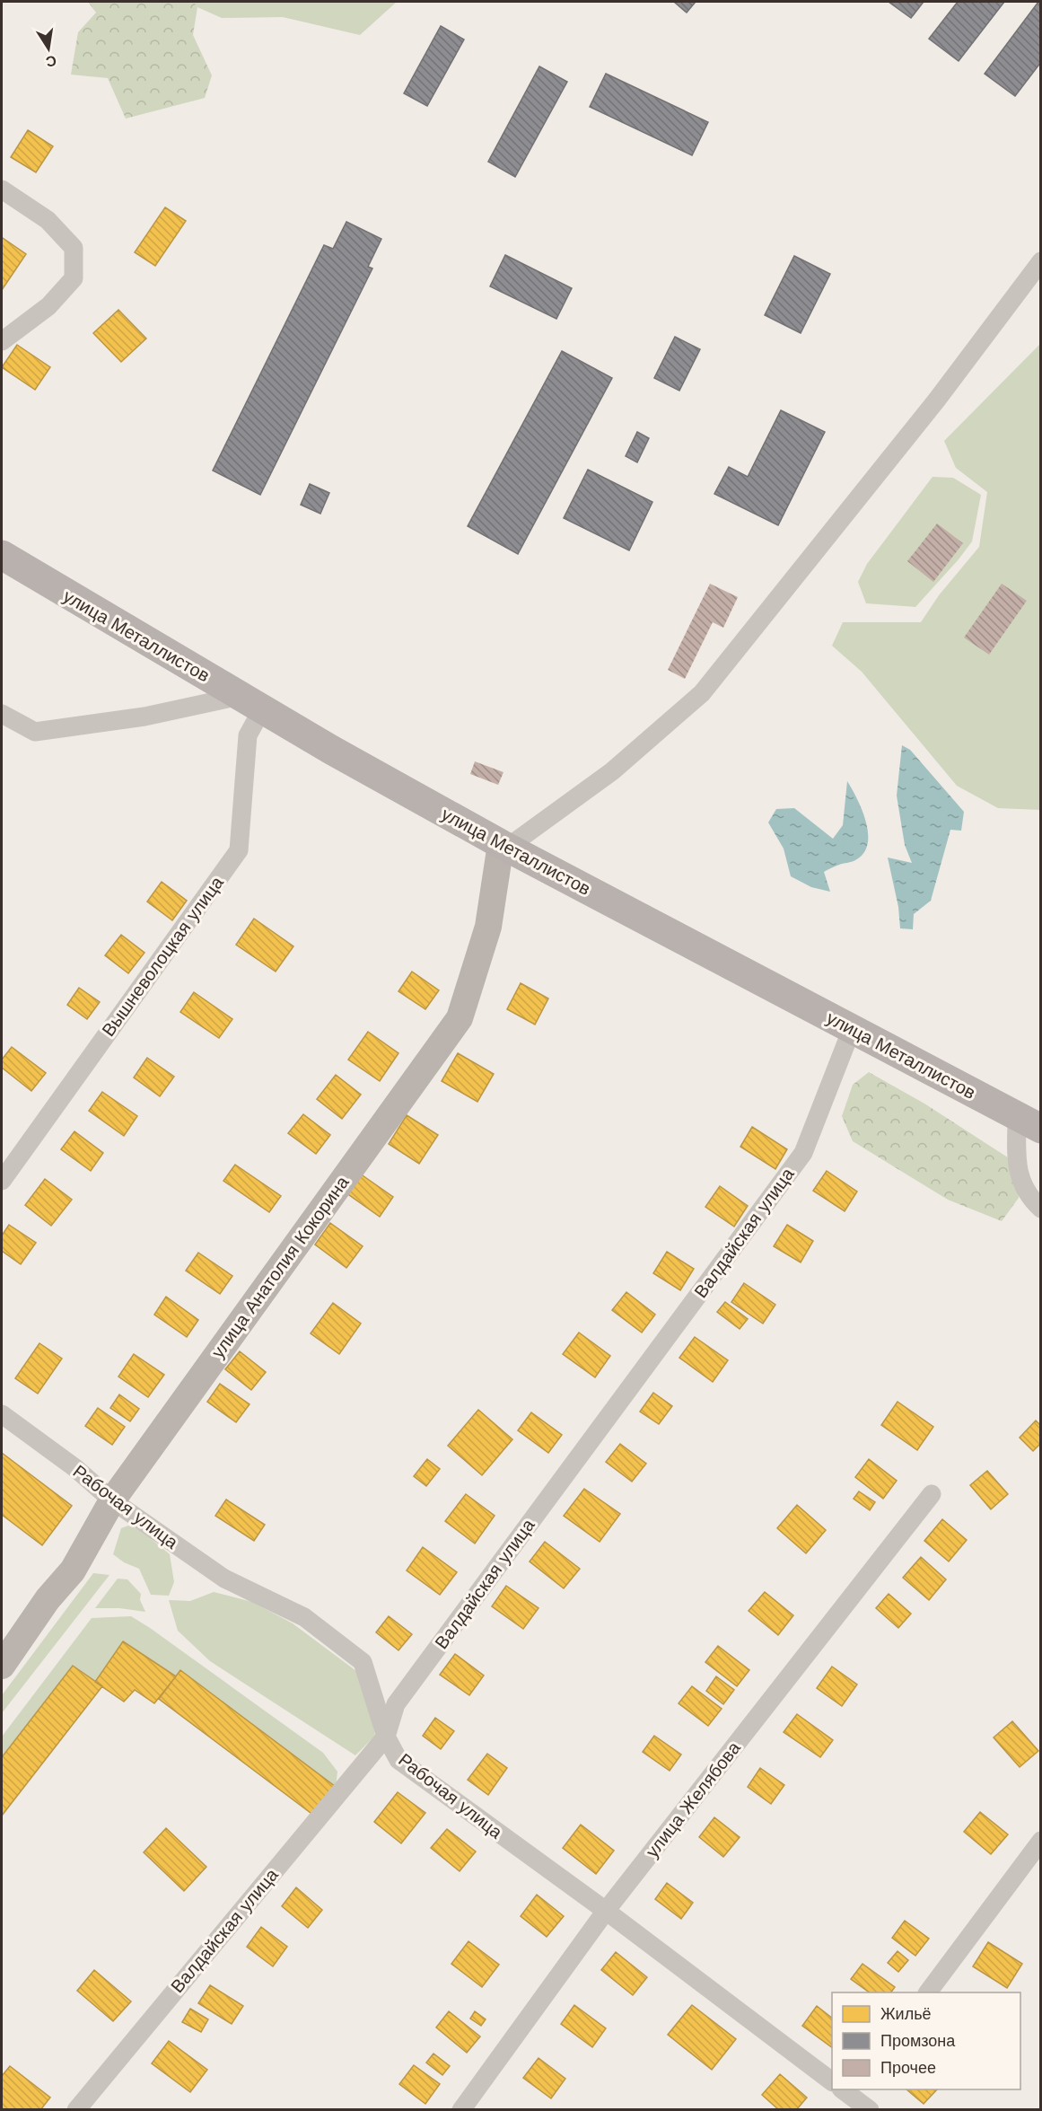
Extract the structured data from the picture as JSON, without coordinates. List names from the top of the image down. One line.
{"streets":{"main road":["улица Металлистов"],"street":["Вышневолоцкая улица","Валдайская улица","улица Анатолия Кокорина","Рабочая улица","улица Желябова"]},"crossings":[["улица Металлистов","Вышневолоцкая улица"],["улица Металлистов","Валдайская улица"],["улица Металлистов","улица Анатолия Кокорина"],["Валдайская улица","Рабочая улица"],["улица Анатолия Кокорина","Рабочая улица"],["Рабочая улица","улица Желябова"]],"legend":["Жильё","Промзона","Прочее"],"north":"bottom"}
